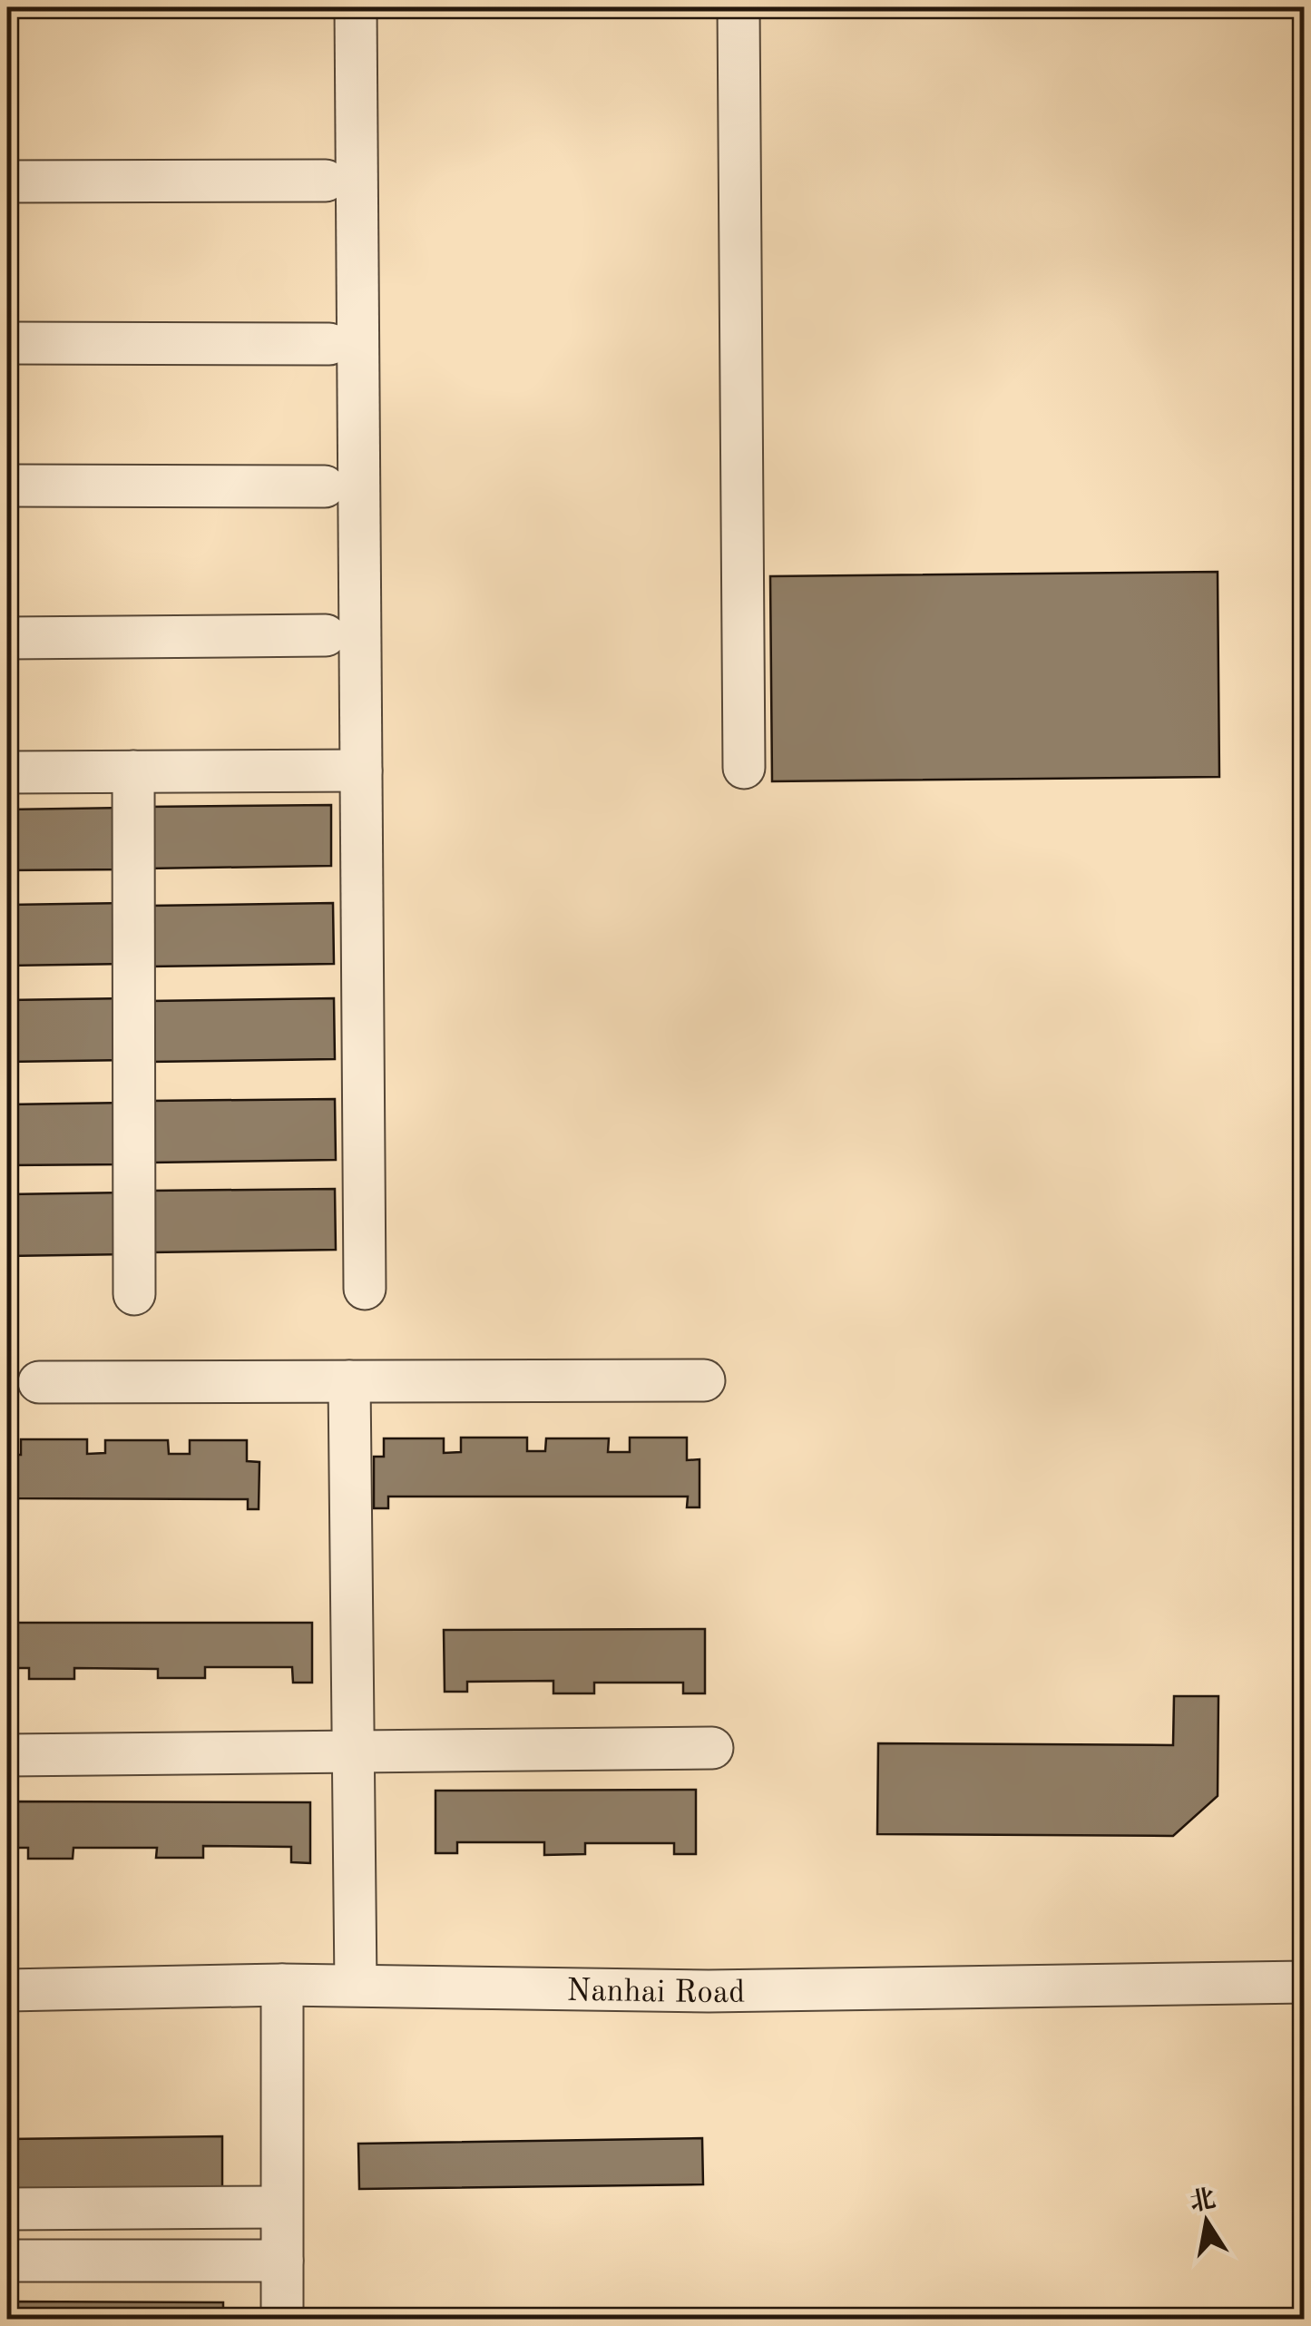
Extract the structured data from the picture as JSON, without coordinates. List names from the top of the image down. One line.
{"streets":{"street":["Nanhai Road"]},"north":"top"}
